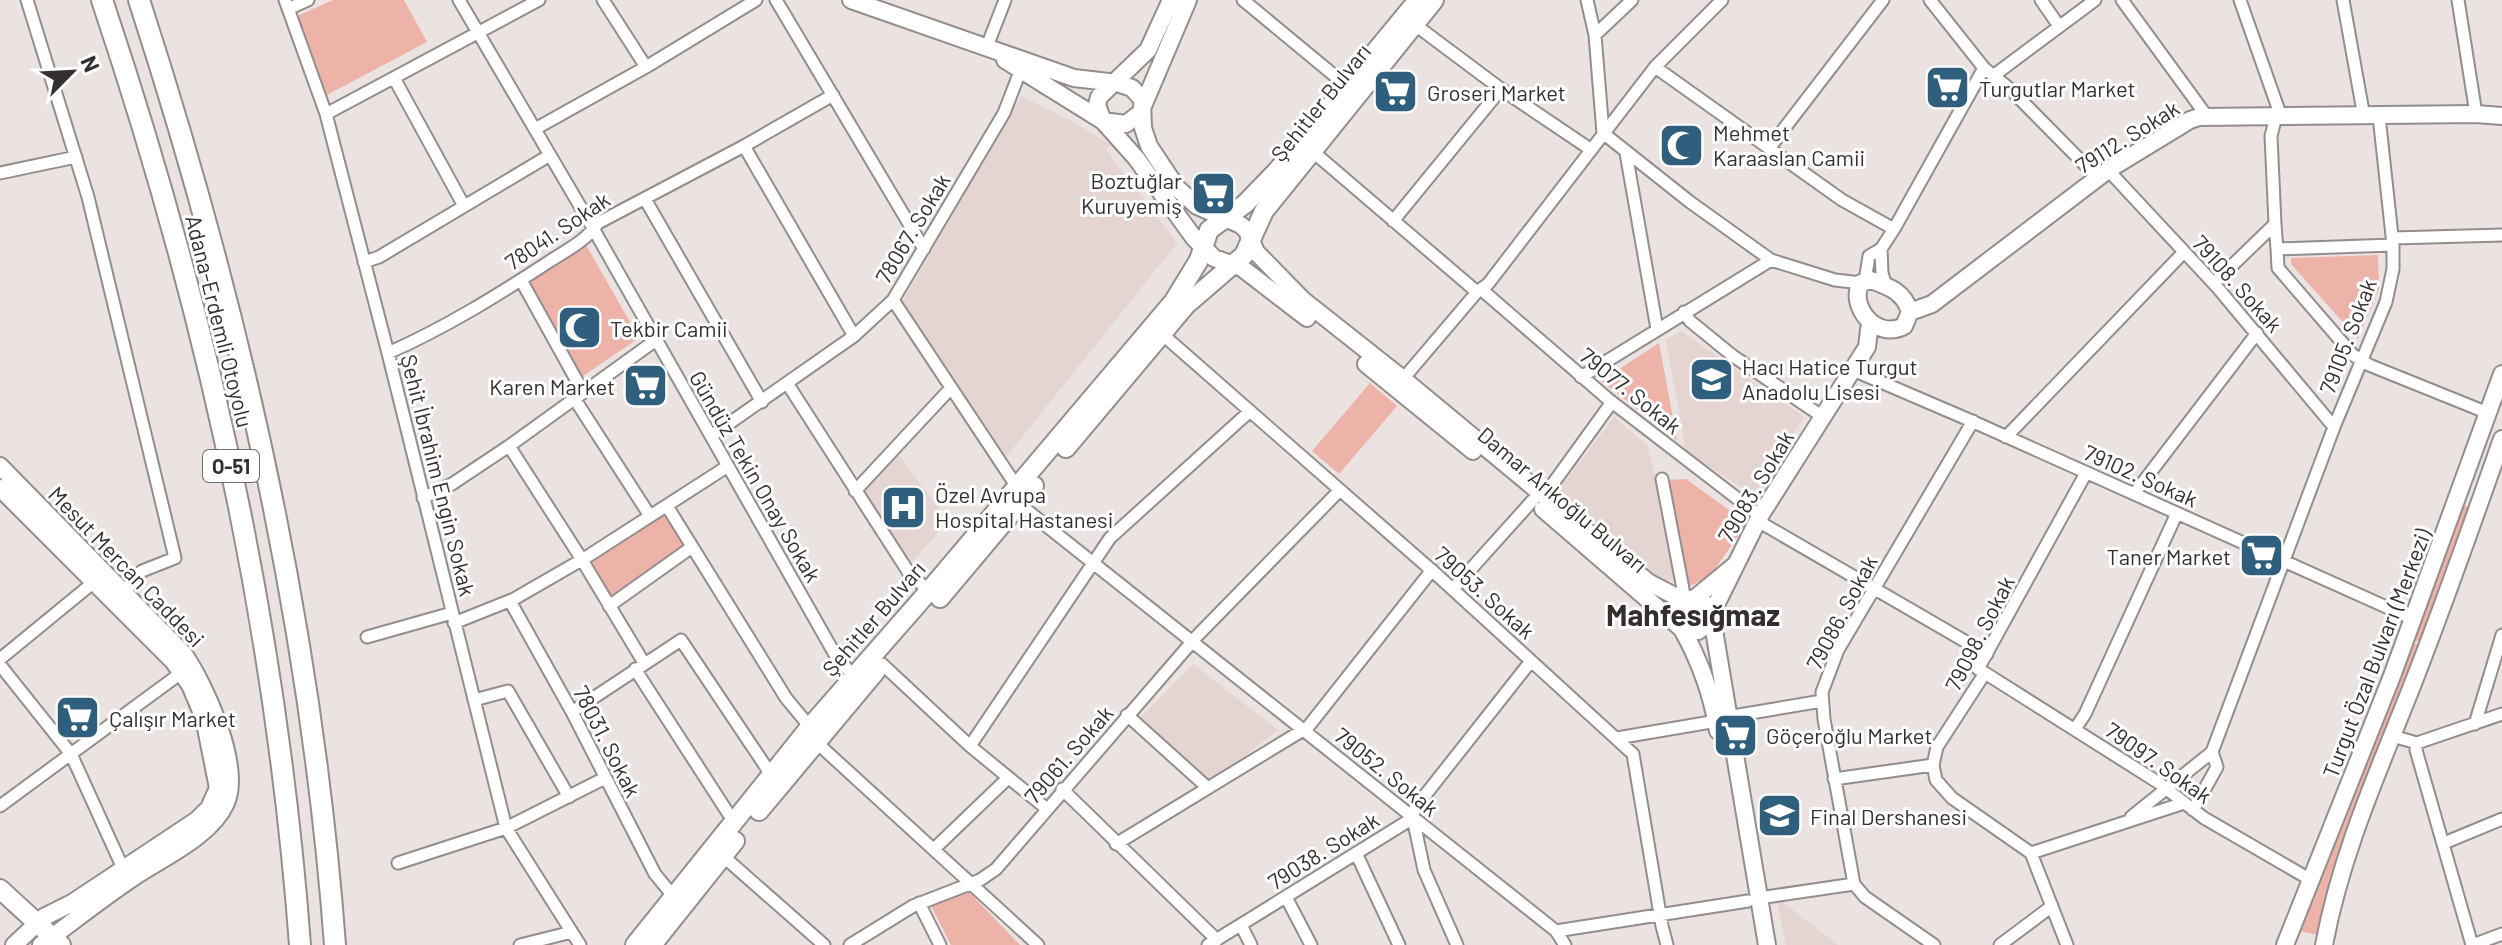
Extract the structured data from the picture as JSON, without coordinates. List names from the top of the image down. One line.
{"streets":{"highway":["Adana-Erdemli Otoyolu","O-51"],"main road":["Şehitler Bulvarı","79112. Sokak","79083. Sokak","Damar Arıkoğlu Bulvarı","Mesut Mercan Caddesi","Turgut Özal Bulvarı (Merkezi)"],"street":["78067. Sokak","78041. Sokak","79108. Sokak","79105. Sokak","79077. Sokak","Şehit İbrahim Engin Sokak","79102. Sokak","Gündüz Tekin Onay Sokak","79053. Sokak","79086. Sokak","79098. Sokak","78031. Sokak","79061. Sokak","79097. Sokak","79052. Sokak","79038. Sokak"]},"crossings":[["Şehitler Bulvarı","79077. Sokak"],["Şehitler Bulvarı","Gündüz Tekin Onay Sokak"],["Şehitler Bulvarı","Damar Arıkoğlu Bulvarı"],["Şehitler Bulvarı","79053. Sokak"],["Şehitler Bulvarı","78031. Sokak"],["Şehitler Bulvarı","79052. Sokak"],["79112. Sokak","79108. Sokak"],["79112. Sokak","79105. Sokak"],["78067. Sokak","Gündüz Tekin Onay Sokak"],["78067. Sokak","79052. Sokak"],["78041. Sokak","Şehit İbrahim Engin Sokak"],["78041. Sokak","Gündüz Tekin Onay Sokak"],["79108. Sokak","79105. Sokak"],["79105. Sokak","79102. Sokak"],["79105. Sokak","79097. Sokak"],["79077. Sokak","79083. Sokak"],["79077. Sokak","79086. Sokak"],["79077. Sokak","79098. Sokak"],["79102. Sokak","79083. Sokak"],["79102. Sokak","79086. Sokak"],["79102. Sokak","79098. Sokak"],["79102. Sokak","Turgut Özal Bulvarı (Merkezi)"],["79083. Sokak","Damar Arıkoğlu Bulvarı"],["79053. Sokak","79061. Sokak"],["79053. Sokak","79038. Sokak"],["79098. Sokak","79097. Sokak"],["Turgut Özal Bulvarı (Merkezi)","79097. Sokak"],["79061. Sokak","79052. Sokak"],["79052. Sokak","79038. Sokak"]],"districts":["Mahfesığmaz"],"places":{"supermarket":["Turgutlar Market","Groseri Market","Boztuğlar Kuruyemiş","Karen Market","Taner Market","Çalışır Market","Göçeroğlu Market"],"mosque":["Mehmet Karaaslan Camii","Tekbir Camii"],"school or university":["Hacı Hatice Turgut Anadolu Lisesi","Final Dershanesi"],"hospital":["Özel Avrupa Hospital Hastanesi"]},"north":"top right"}
